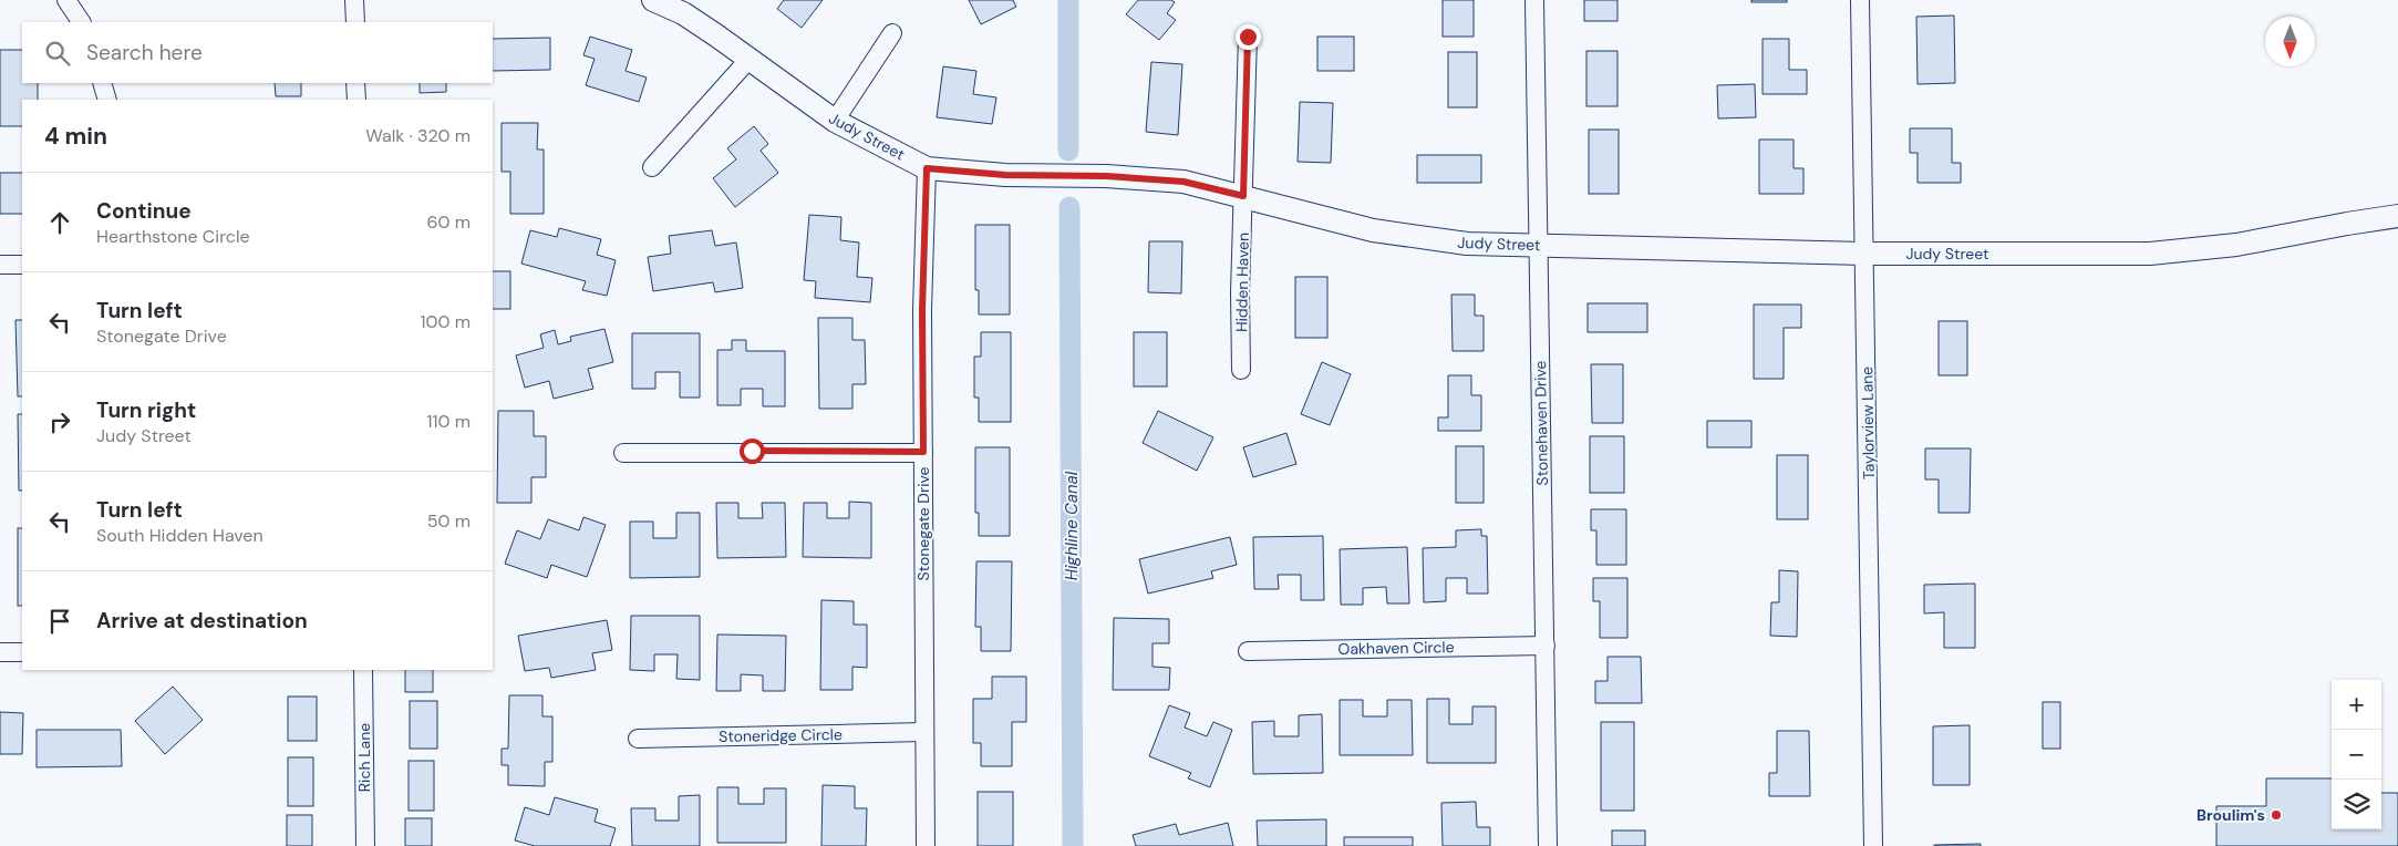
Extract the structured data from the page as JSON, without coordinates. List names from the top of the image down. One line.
{"streets":{"street":["Judy Street","Hidden Haven","Stonehaven Drive","Taylorview Lane","Stonegate Drive","Oakhaven Circle","Stoneridge Circle","Rich Lane"]},"crossings":[["Judy Street","Hidden Haven"],["Judy Street","Stonehaven Drive"],["Judy Street","Taylorview Lane"],["Judy Street","Stonegate Drive"],["Stonehaven Drive","Oakhaven Circle"],["Stonegate Drive","Stoneridge Circle"]],"water":["Highline Canal"],"places":["Broulim's"],"north":"bottom","page":{"search":"Search here","heading":["4 min","Walk · 320 m"],"list":[["Continue","Hearthstone Circle","60 m"],["Turn left","Stonegate Drive","100 m"],["Turn right","Judy Street","110 m"],["Turn left","South Hidden Haven","50 m"],"Arrive at destination"],"map_buttons":["+","−"]}}
